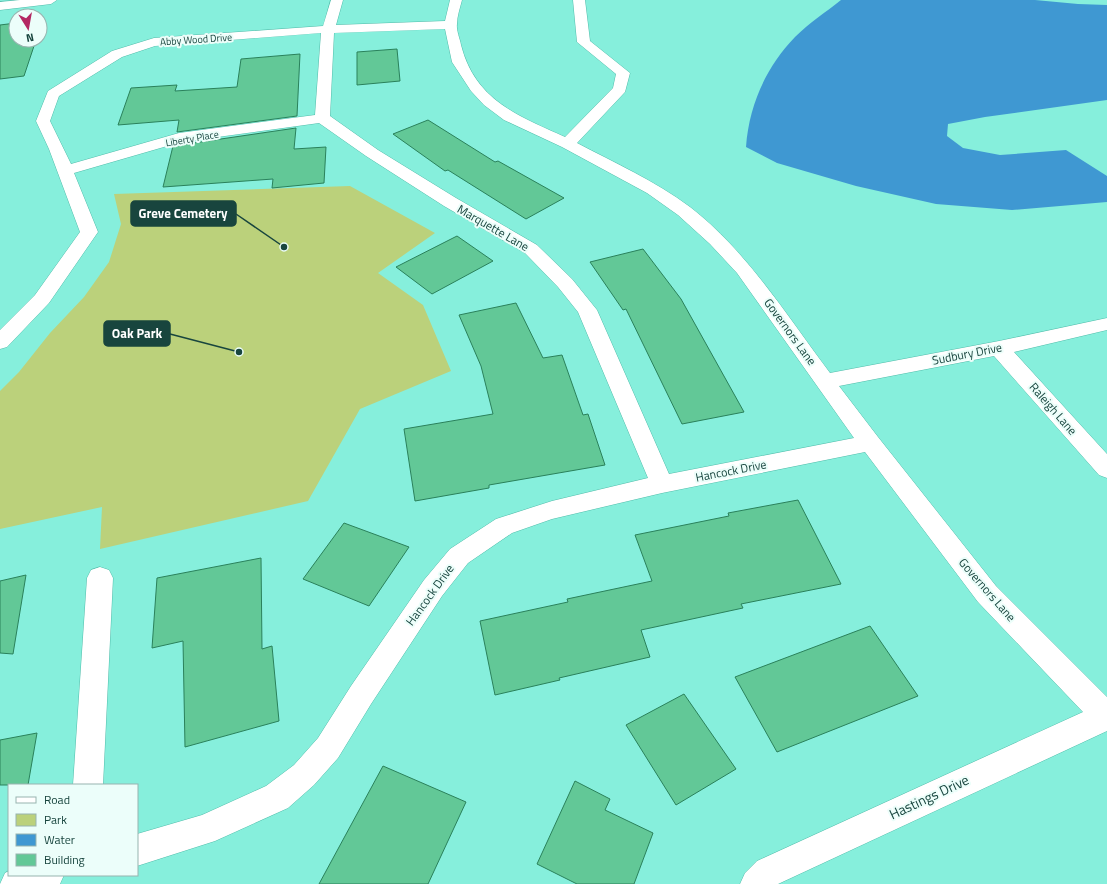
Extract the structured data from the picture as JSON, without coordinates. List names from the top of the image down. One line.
{"streets":{"street":["Abby Wood Drive","Liberty Place","Marquette Lane","Governors Lane","Sudbury Drive","Raleigh Lane","Hancock Drive","Hastings Drive"]},"crossings":[["Abby Wood Drive","Liberty Place"],["Abby Wood Drive","Governors Lane"],["Liberty Place","Marquette Lane"],["Marquette Lane","Hancock Drive"],["Governors Lane","Sudbury Drive"],["Governors Lane","Hancock Drive"],["Governors Lane","Hastings Drive"],["Sudbury Drive","Raleigh Lane"]],"places":["Greve Cemetery","Oak Park"],"legend":["Road","Park","Water","Building"],"north":"bottom"}
